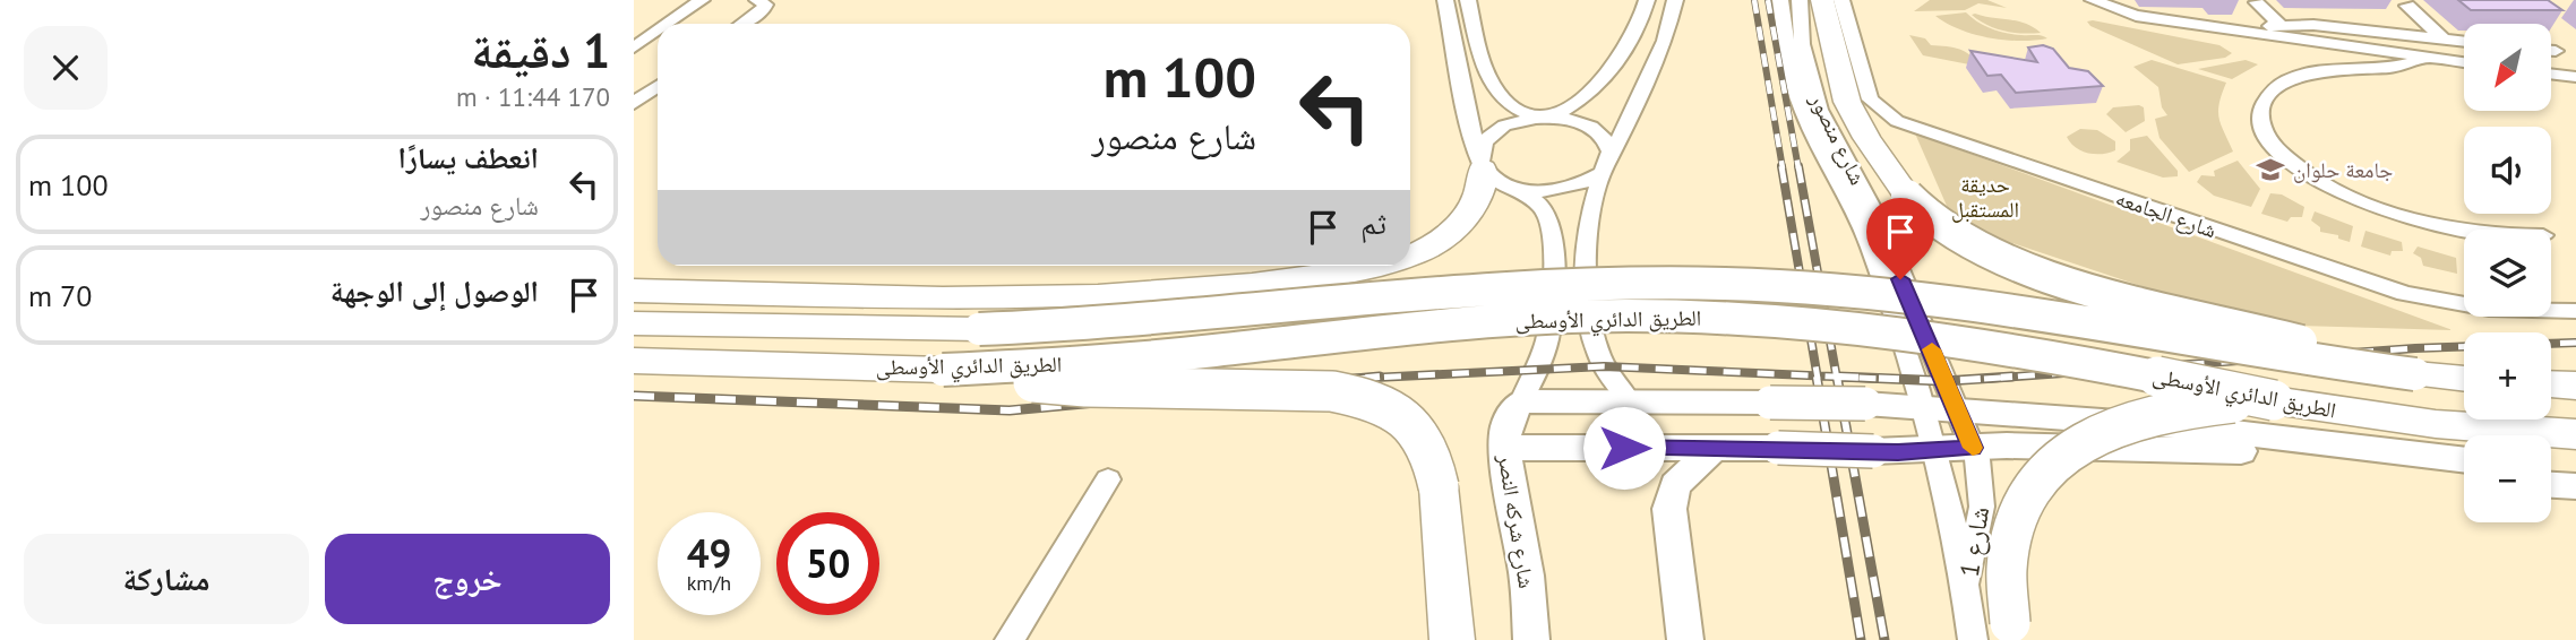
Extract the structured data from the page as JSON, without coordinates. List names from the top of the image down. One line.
{"streets":{"highway":["الطريق الدائري الأوسطى"],"main road":["شارع شركه النصر"],"street":["شارع منصور","شارع الجامعه","شارع 1"]},"crossings":[["شارع منصور","شارع 1"]],"parks":["حديقة المستقبل"],"places":{"school or university":["جامعة حلوان"]},"north":"bottom left","page":{"heading":["1 دقيقة","170 m · 11:44"],"map_buttons":["+","−"],"turn":["100 m","شارع منصور"],"list":[{"name":"انعطف يسارًا","note":"شارع منصور","value":"100 m"},{"name":"الوصول إلى الوجهة","value":"70 m"}],"then":"ثم","speed":"49 km/h","limit":"50","buttons":["خروج","مشاركة"]}}
